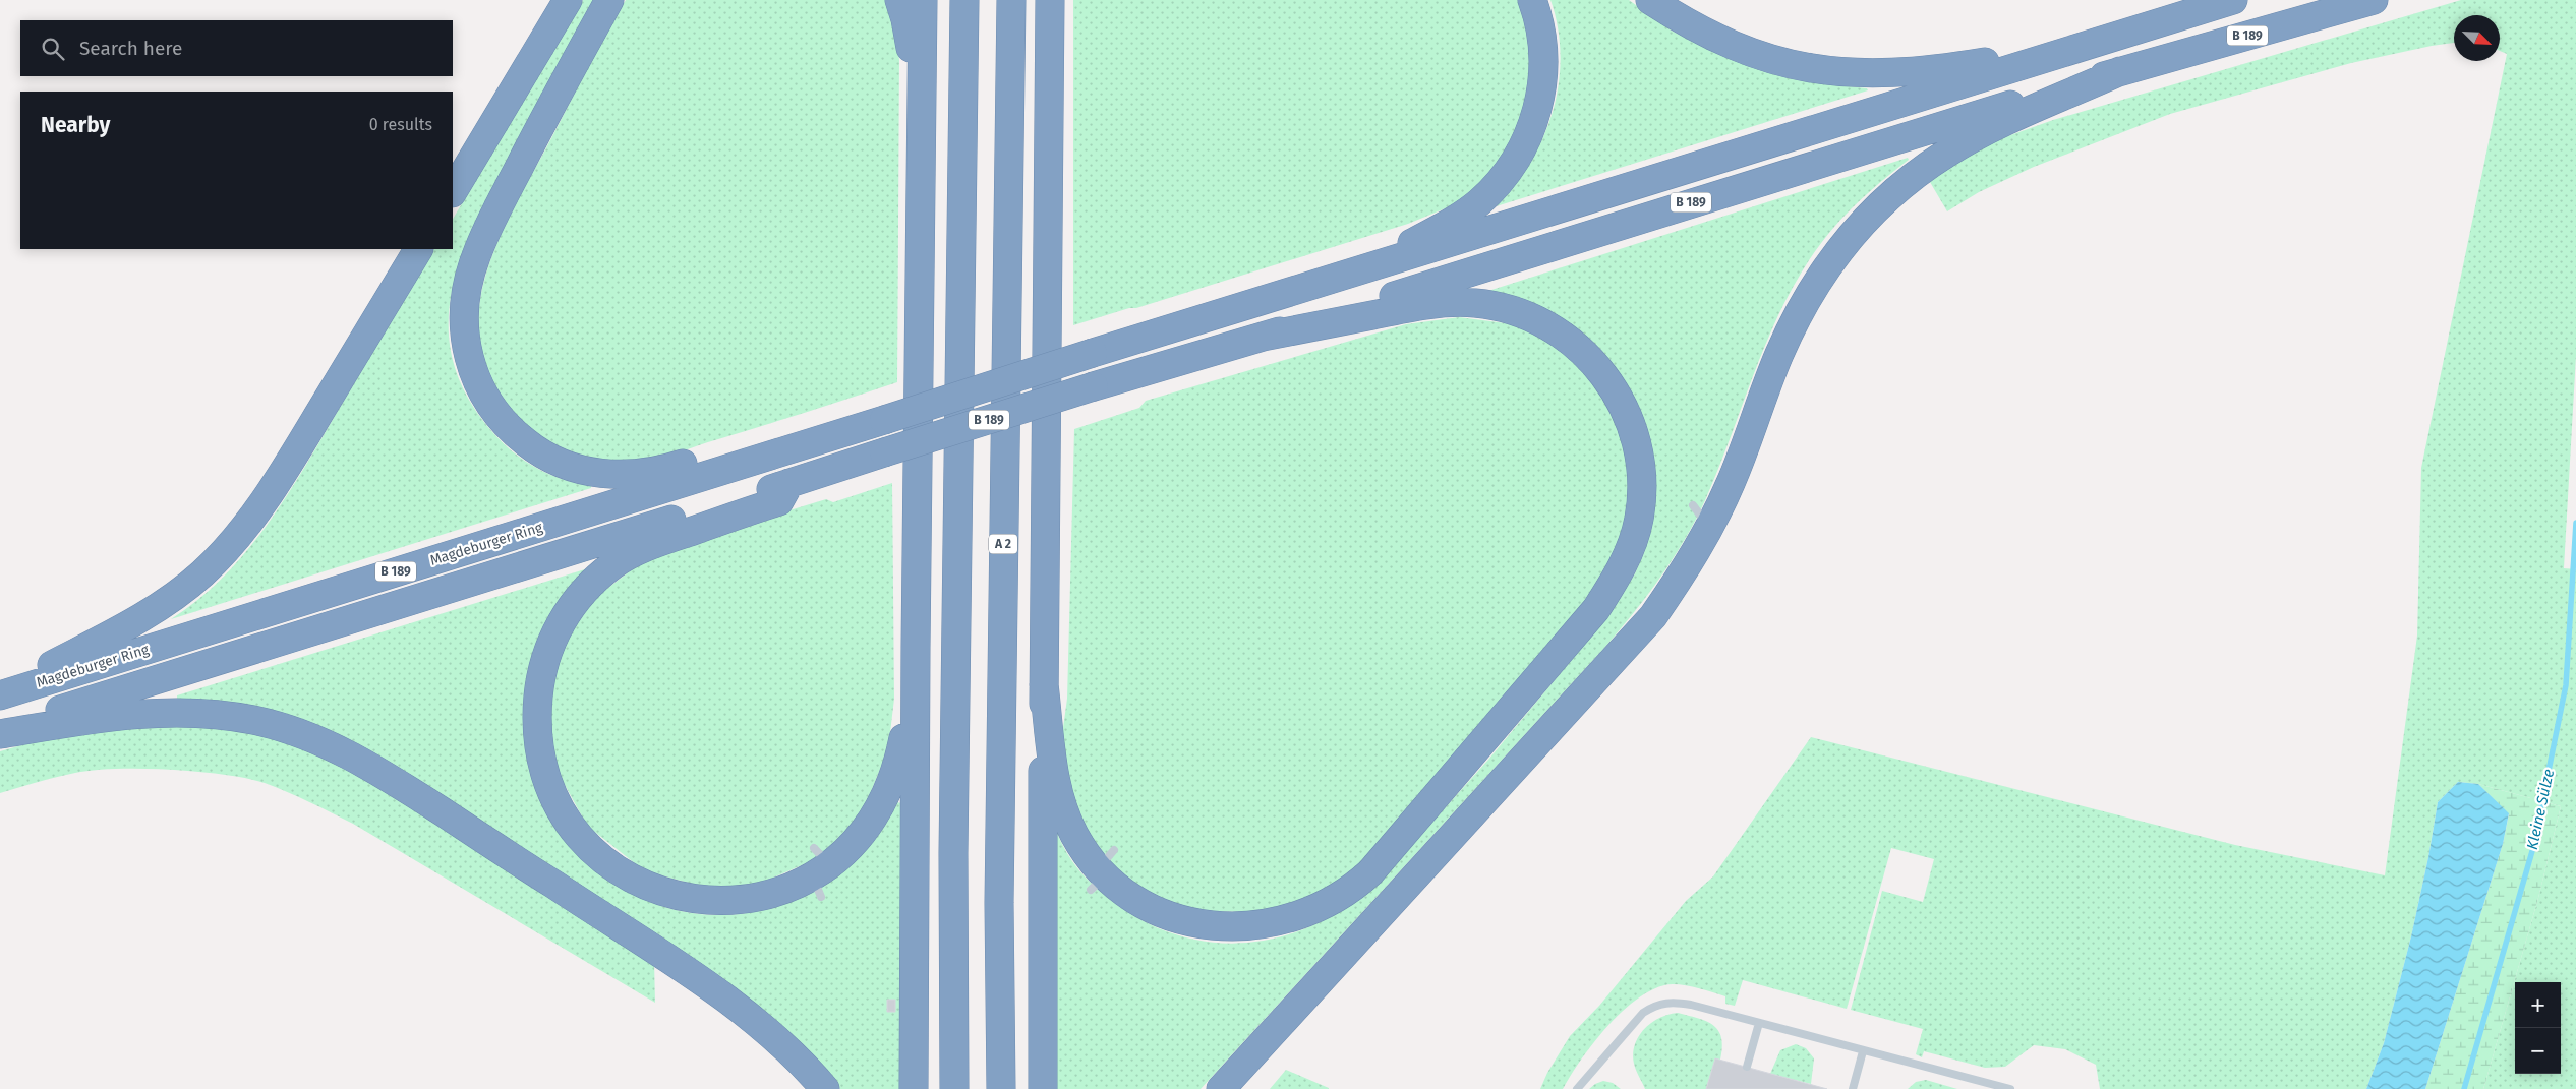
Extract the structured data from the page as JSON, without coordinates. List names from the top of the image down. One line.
{"streets":{"highway":["B 189","Magdeburger Ring","A 2"]},"crossings":[["B 189","Magdeburger Ring"]],"water":["Kleine Sülze"],"north":"bottom right","page":{"search":"Search here","heading":["Nearby","0 results"],"map_buttons":["+","−"]}}
